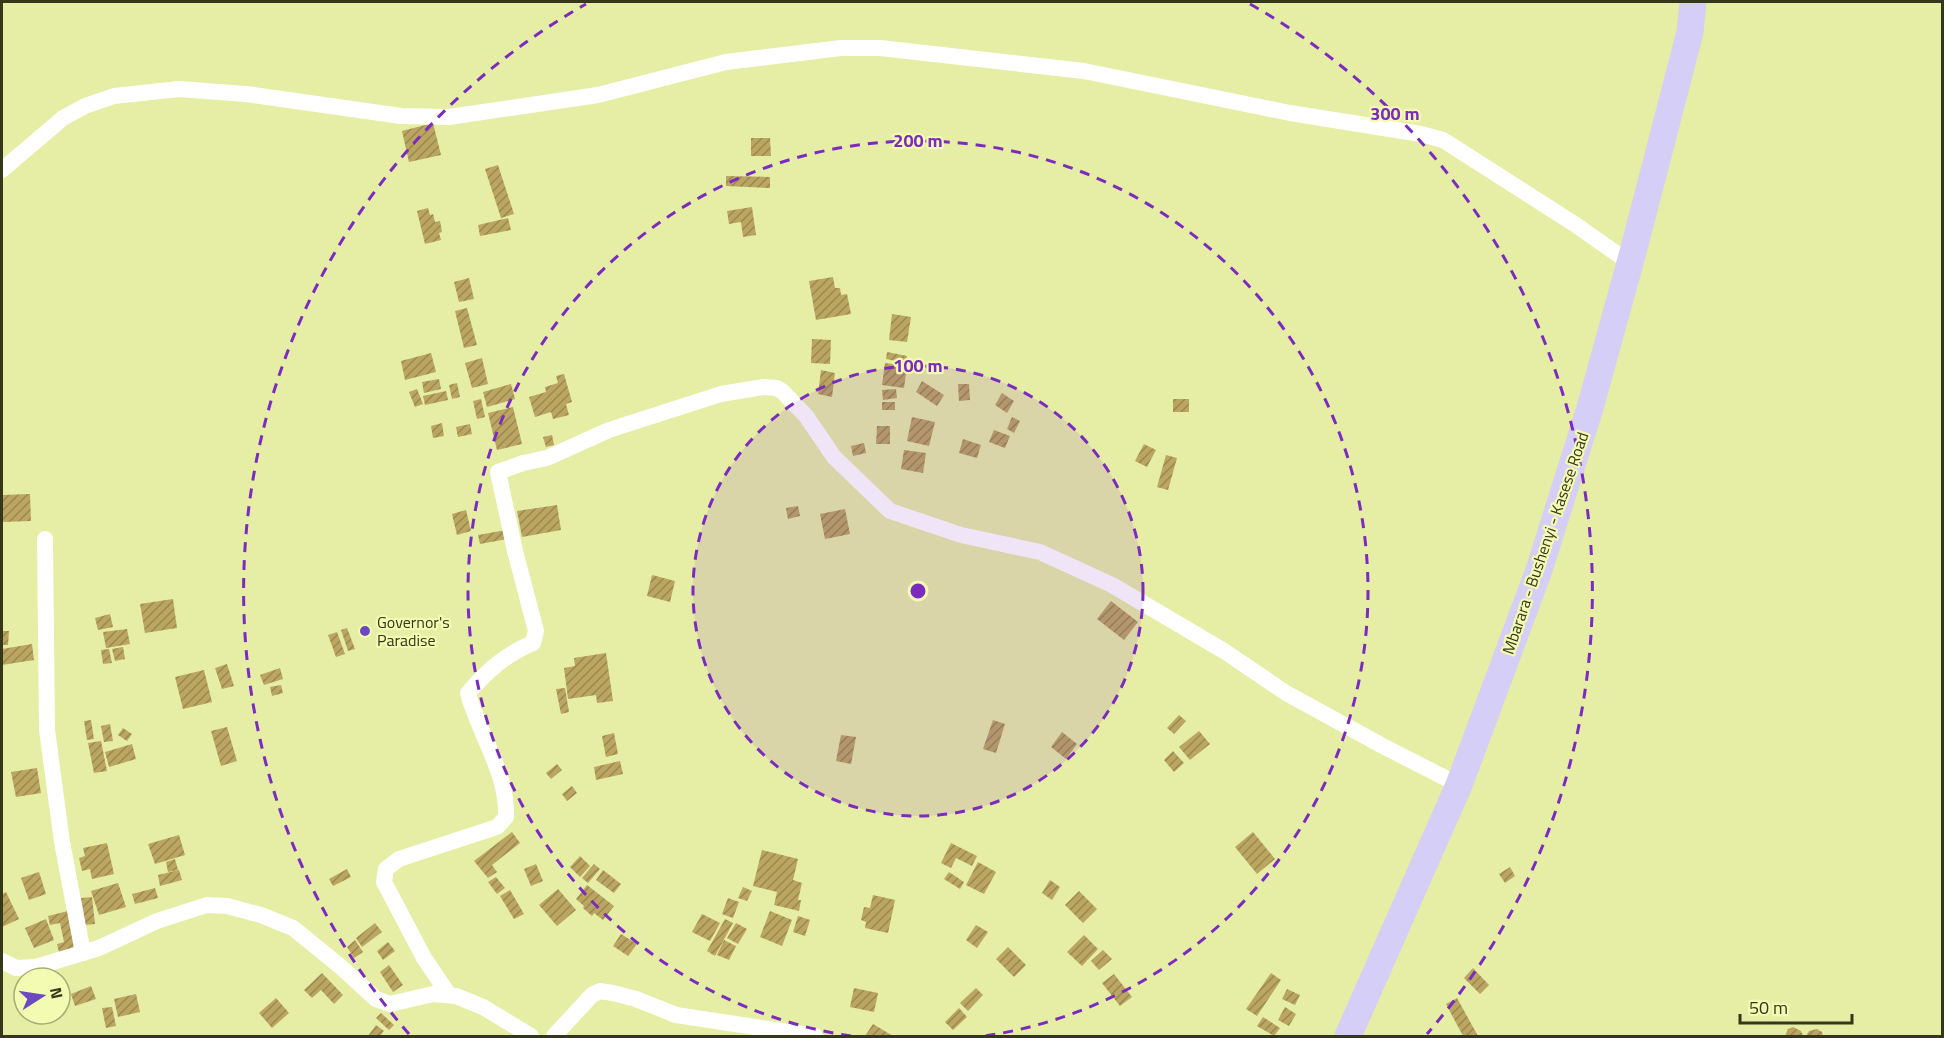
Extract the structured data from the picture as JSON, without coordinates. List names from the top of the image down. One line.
{"streets":{"main road":["Mbarara - Bushenyi - Kasese Road"]},"places":["Governor's Paradise"],"scale_bar":"50 m","north":"right","rings":["300 m","200 m","100 m"]}
